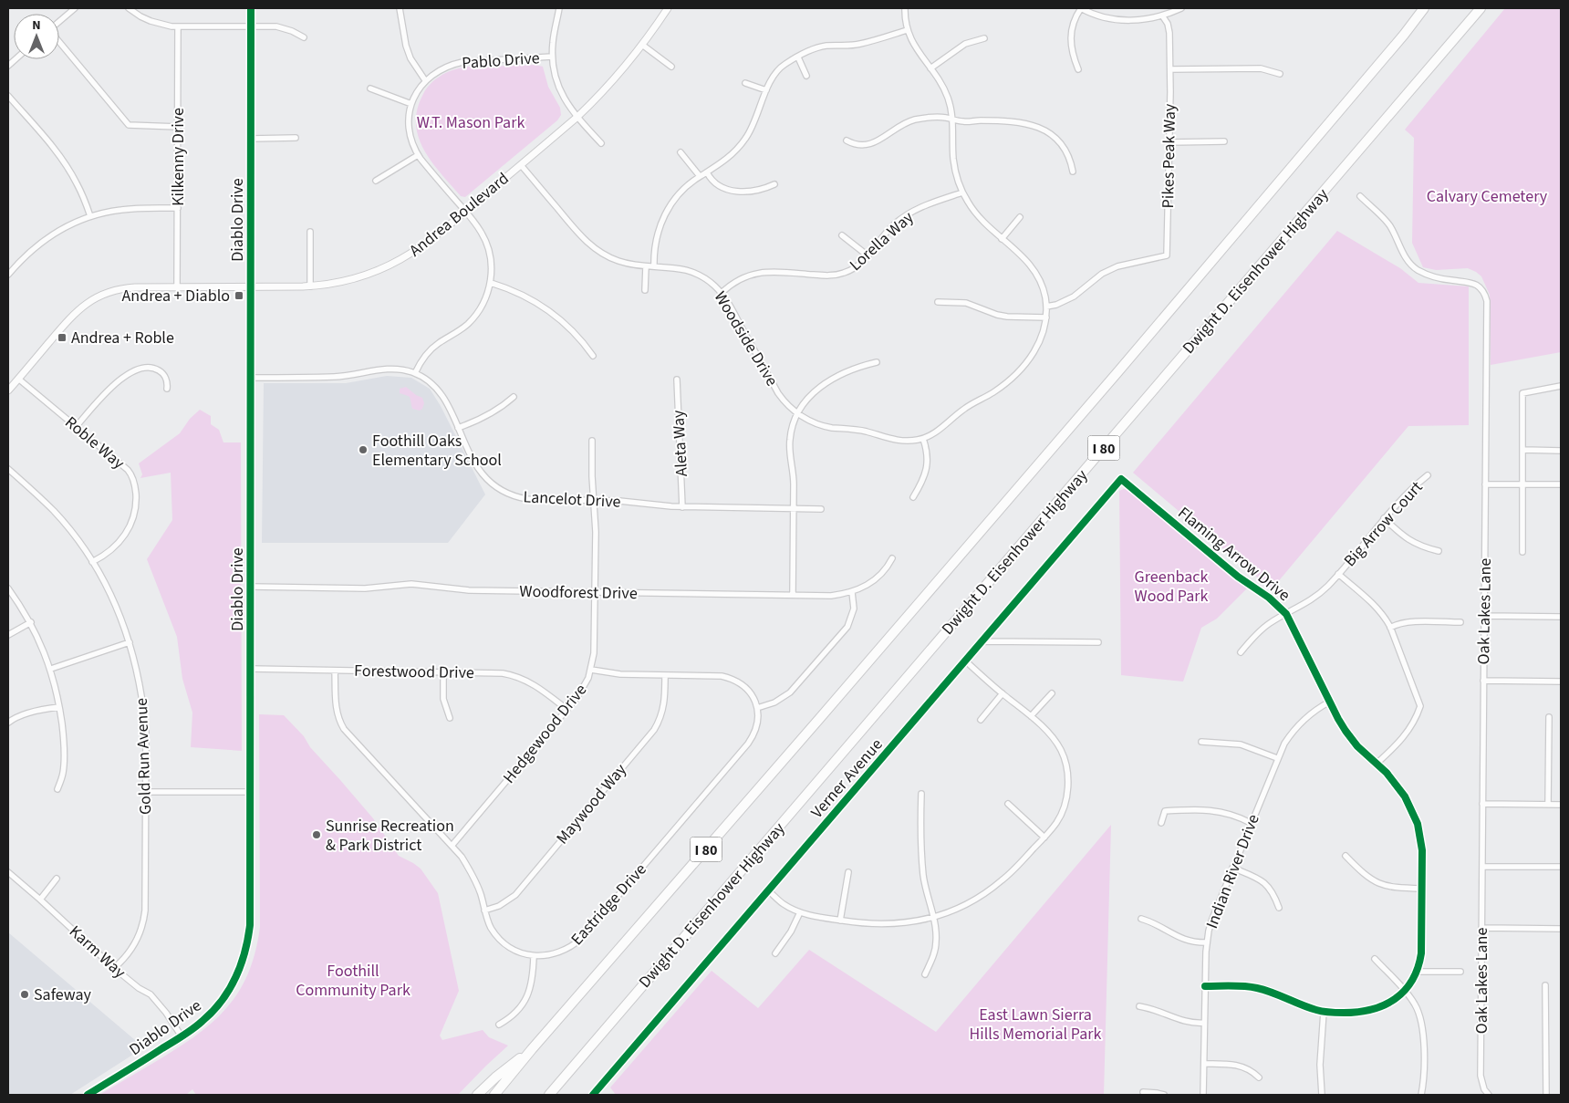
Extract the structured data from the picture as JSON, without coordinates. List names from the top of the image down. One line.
{"streets":{"highway":["Dwight D. Eisenhower Highway","I 80"],"street":["Pablo Drive","Pikes Peak Way","Kilkenny Drive","Andrea Boulevard","Diablo Drive","Lorella Way","Woodside Drive","Roble Way","Aleta Way","Lancelot Drive","Big Arrow Court","Flaming Arrow Drive","Woodforest Drive","Oak Lakes Lane","Forestwood Drive","Hedgewood Drive","Gold Run Avenue","Verner Avenue","Maywood Way","Indian River Drive","Eastridge Drive","Karm Way"]},"crossings":[["Pablo Drive","Andrea Boulevard"],["Pablo Drive","Lancelot Drive"],["Kilkenny Drive","Andrea Boulevard"],["Andrea Boulevard","Diablo Drive"],["Andrea Boulevard","Woodside Drive"],["Andrea Boulevard","Roble Way"],["Diablo Drive","Lancelot Drive"],["Diablo Drive","Woodforest Drive"],["Diablo Drive","Forestwood Drive"],["Diablo Drive","Karm Way"],["Lorella Way","Woodside Drive"],["Roble Way","Gold Run Avenue"],["Aleta Way","Lancelot Drive"],["Lancelot Drive","Hedgewood Drive"],["Big Arrow Court","Flaming Arrow Drive"],["Flaming Arrow Drive","Verner Avenue"],["Flaming Arrow Drive","Indian River Drive"],["Woodforest Drive","Hedgewood Drive"],["Forestwood Drive","Hedgewood Drive"],["Forestwood Drive","Eastridge Drive"],["Hedgewood Drive","Eastridge Drive"],["Gold Run Avenue","Karm Way"],["Maywood Way","Eastridge Drive"]],"parks":["W.T. Mason Park","Calvary Cemetery","Greenback Wood Park","Foothill Community Park","East Lawn Sierra Hills Memorial Park"],"places":{"transit":["Andrea + Diablo","Andrea + Roble"],"other":["Foothill Oaks Elementary School","Sunrise Recreation & Park District","Safeway"]},"north":"top"}
